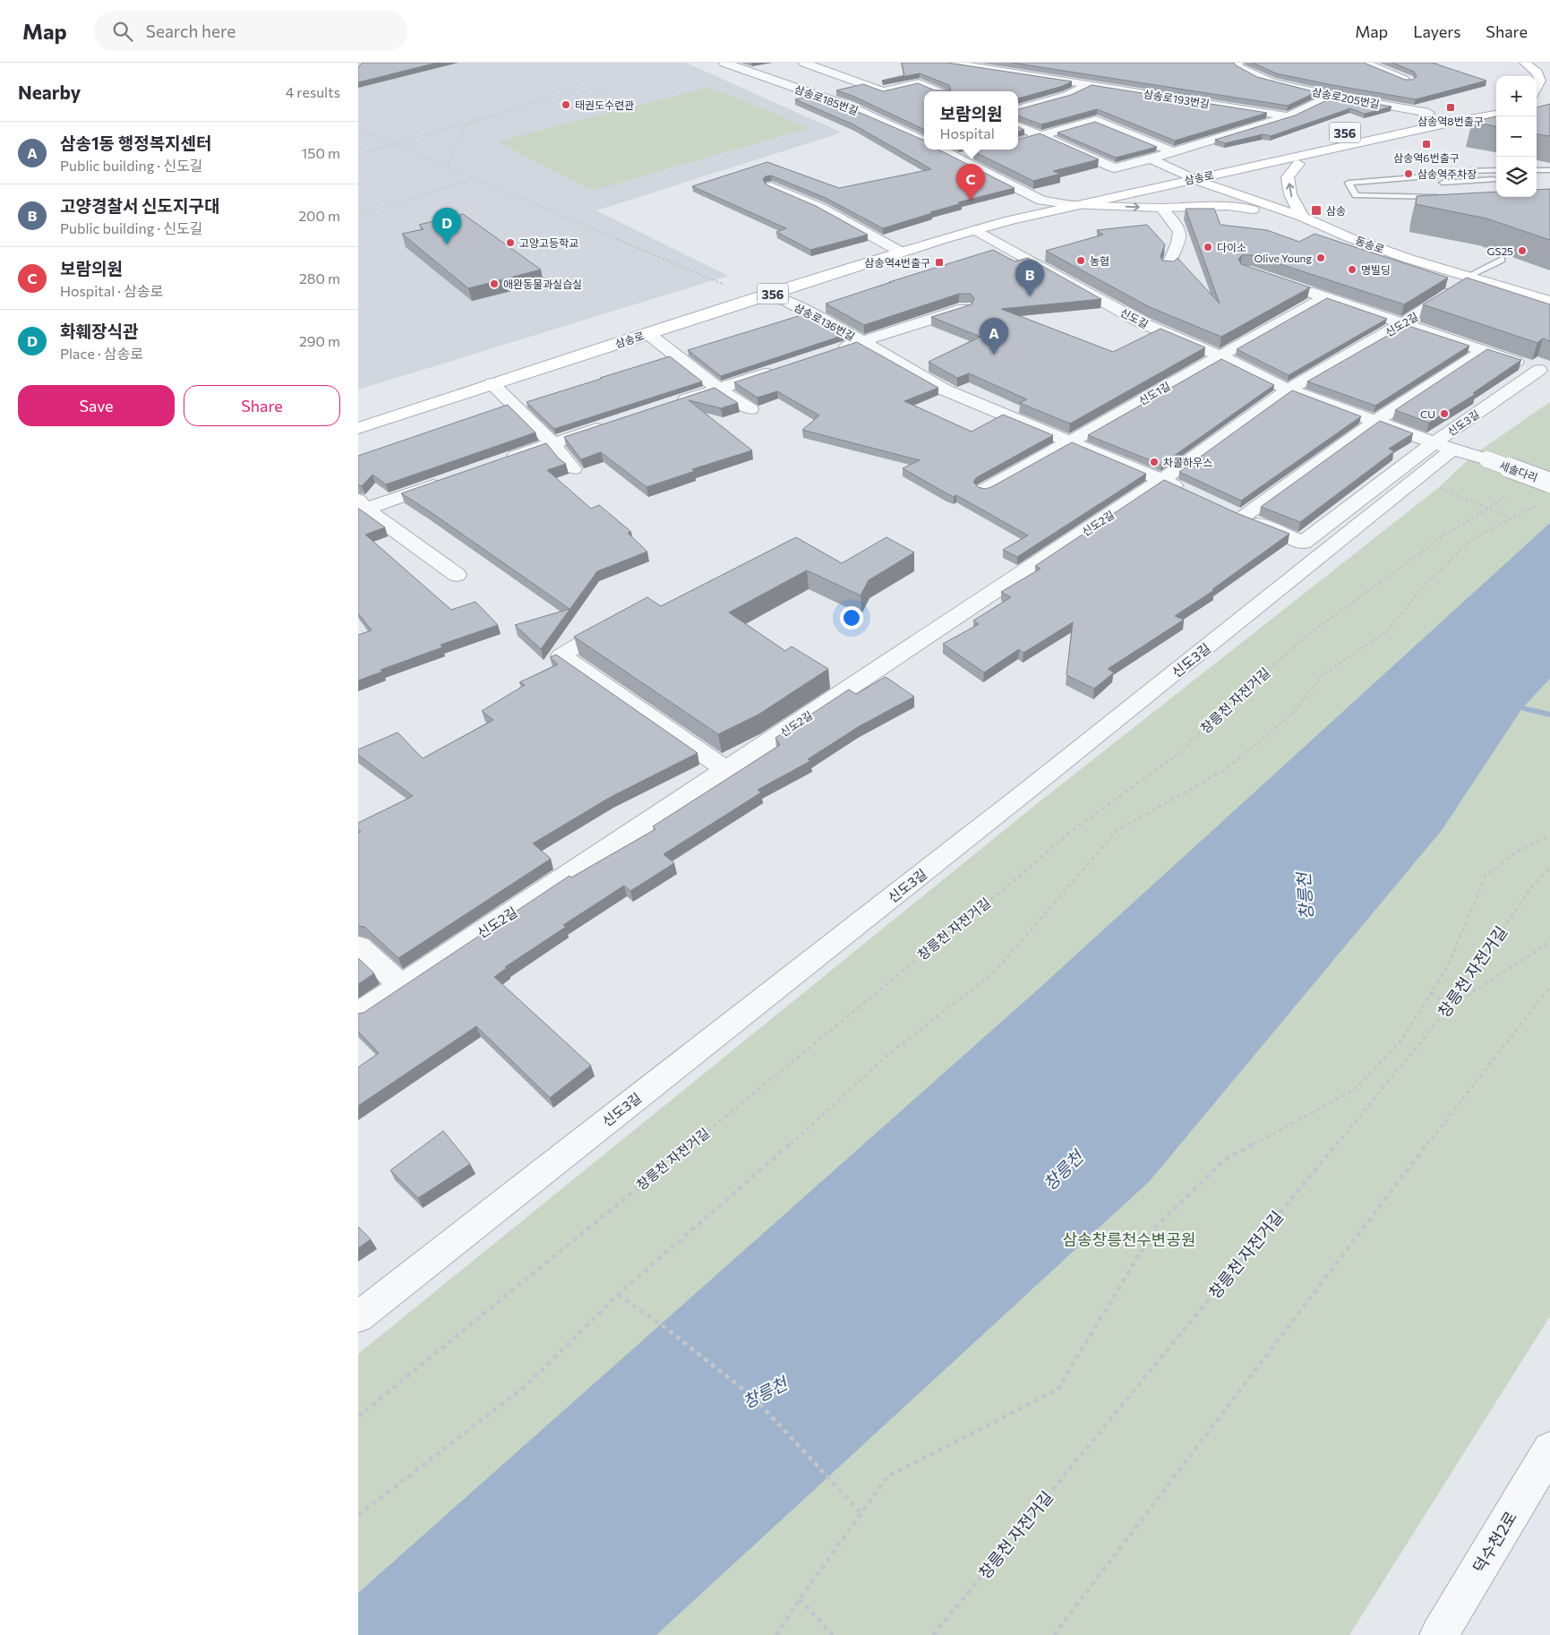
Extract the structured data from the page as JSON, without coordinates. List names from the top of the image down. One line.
{"streets":{"main road":["356","삼송로","동송로"],"street":["삼송로205번길","삼송로193번길","삼송로185번길","신도길","삼송로136번길","신도2길","신도1길","신도3길","세솔다리","덕수천2로"],"path":["창릉천 자전거길"]},"crossings":[["356","삼송로"],["356","동송로"],["삼송로","동송로"],["삼송로","신도길"],["삼송로","삼송로136번길"],["동송로","신도2길"],["신도길","신도2길"],["신도길","신도1길"],["신도길","신도3길"],["신도길","세솔다리"]],"water":["창릉천"],"parks":["삼송창릉천수변공원"],"places":{"other":["태권도수련관","삼송역주차장","고양고등학교","다이소","GS25","Olive Young","농협","명빌딩","애완동물과실습실","CU","차콜하우스"],"transit":["삼송역8번출구","삼송역6번출구","삼송","삼송역4번출구"]},"page":{"header":"Map","search":"Search here","nav":["Map","Layers","Share"],"heading":["Nearby","4 results"],"map_buttons":["+","−"],"popup":["보람의원","Hospital"],"list":[{"mark":"A","name":"삼송1동 행정복지센터","note":"Public building · 신도길","value":"150 m"},{"mark":"B","name":"고양경찰서 신도지구대","note":"Public building · 신도길","value":"200 m"},{"mark":"C","name":"보람의원","note":"Hospital · 삼송로","value":"280 m"},{"mark":"D","name":"화훼장식관","note":"Place · 삼송로","value":"290 m"}],"pins":["C","D","B","A"],"buttons":["Save","Share"]}}
